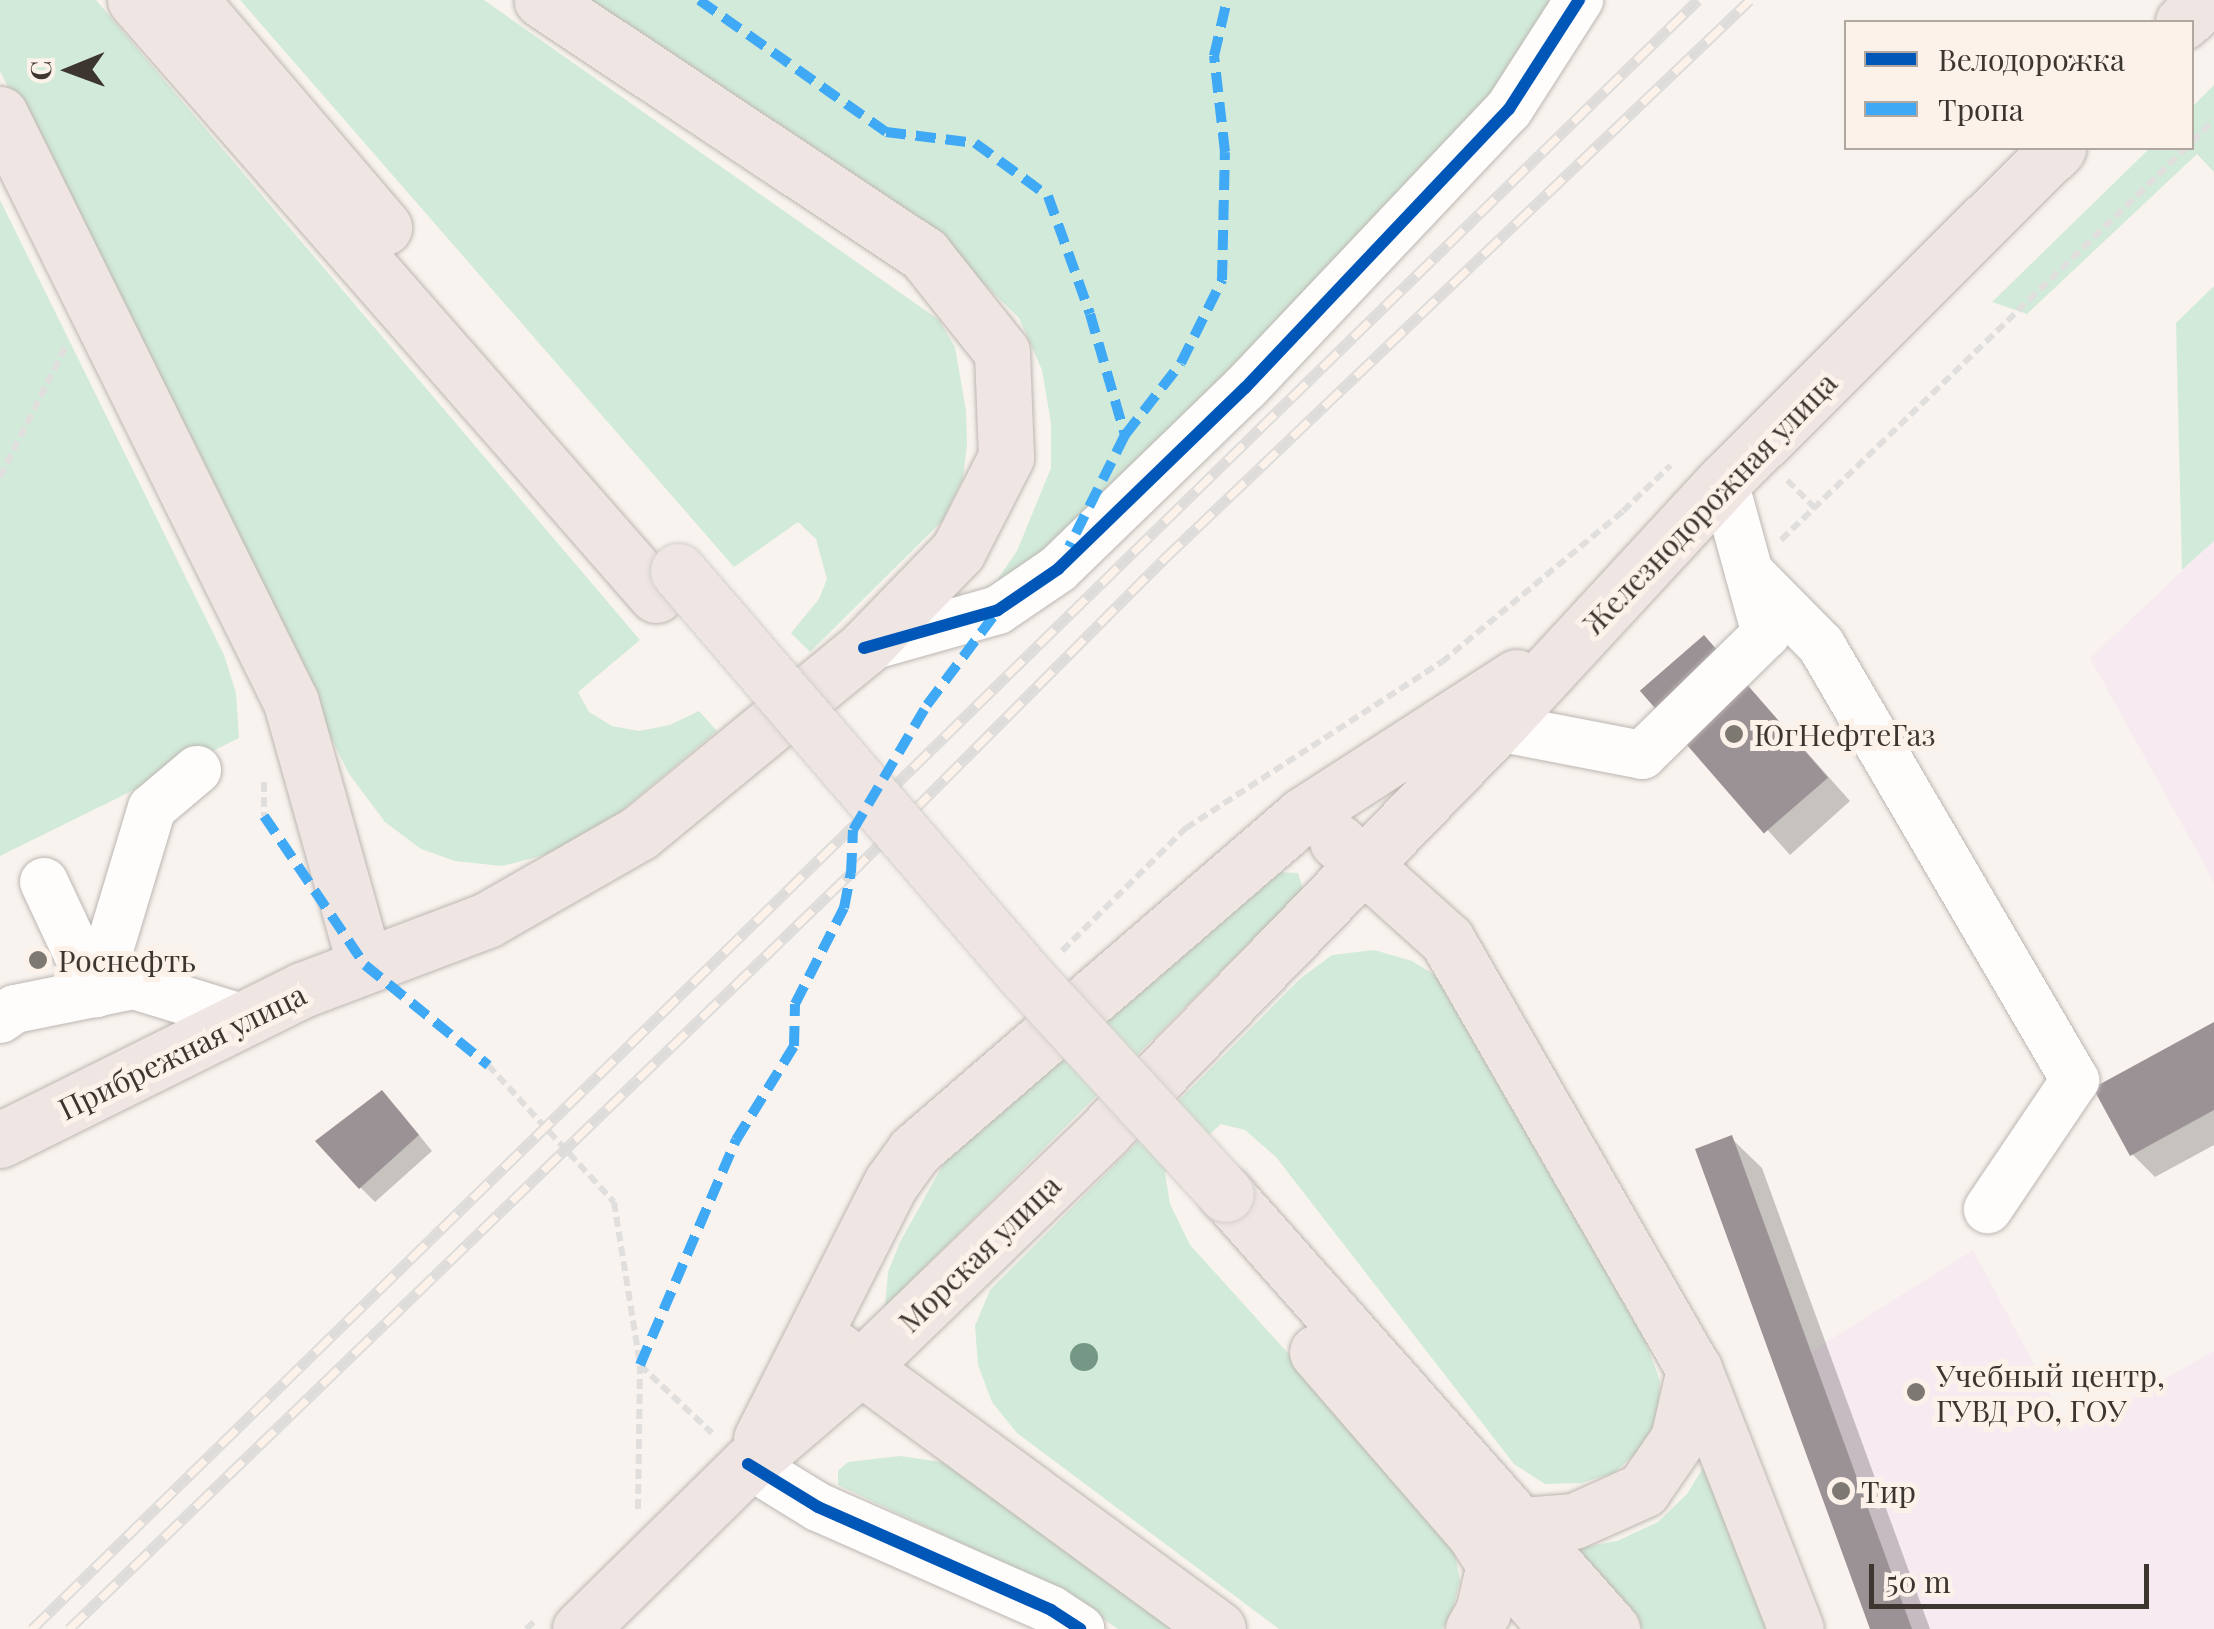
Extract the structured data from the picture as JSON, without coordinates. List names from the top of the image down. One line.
{"streets":{"main road":["Железнодорожная улица","Прибрежная улица","Морская улица"]},"crossings":[["Железнодорожная улица","Морская улица"]],"places":["ЮгНефтеГаз","Роснефть","Учебный центр, ГУВД РО, ГОУ","Тир"],"legend":["Велодорожка","Тропа"],"scale_bar":"50 m","north":"left"}
